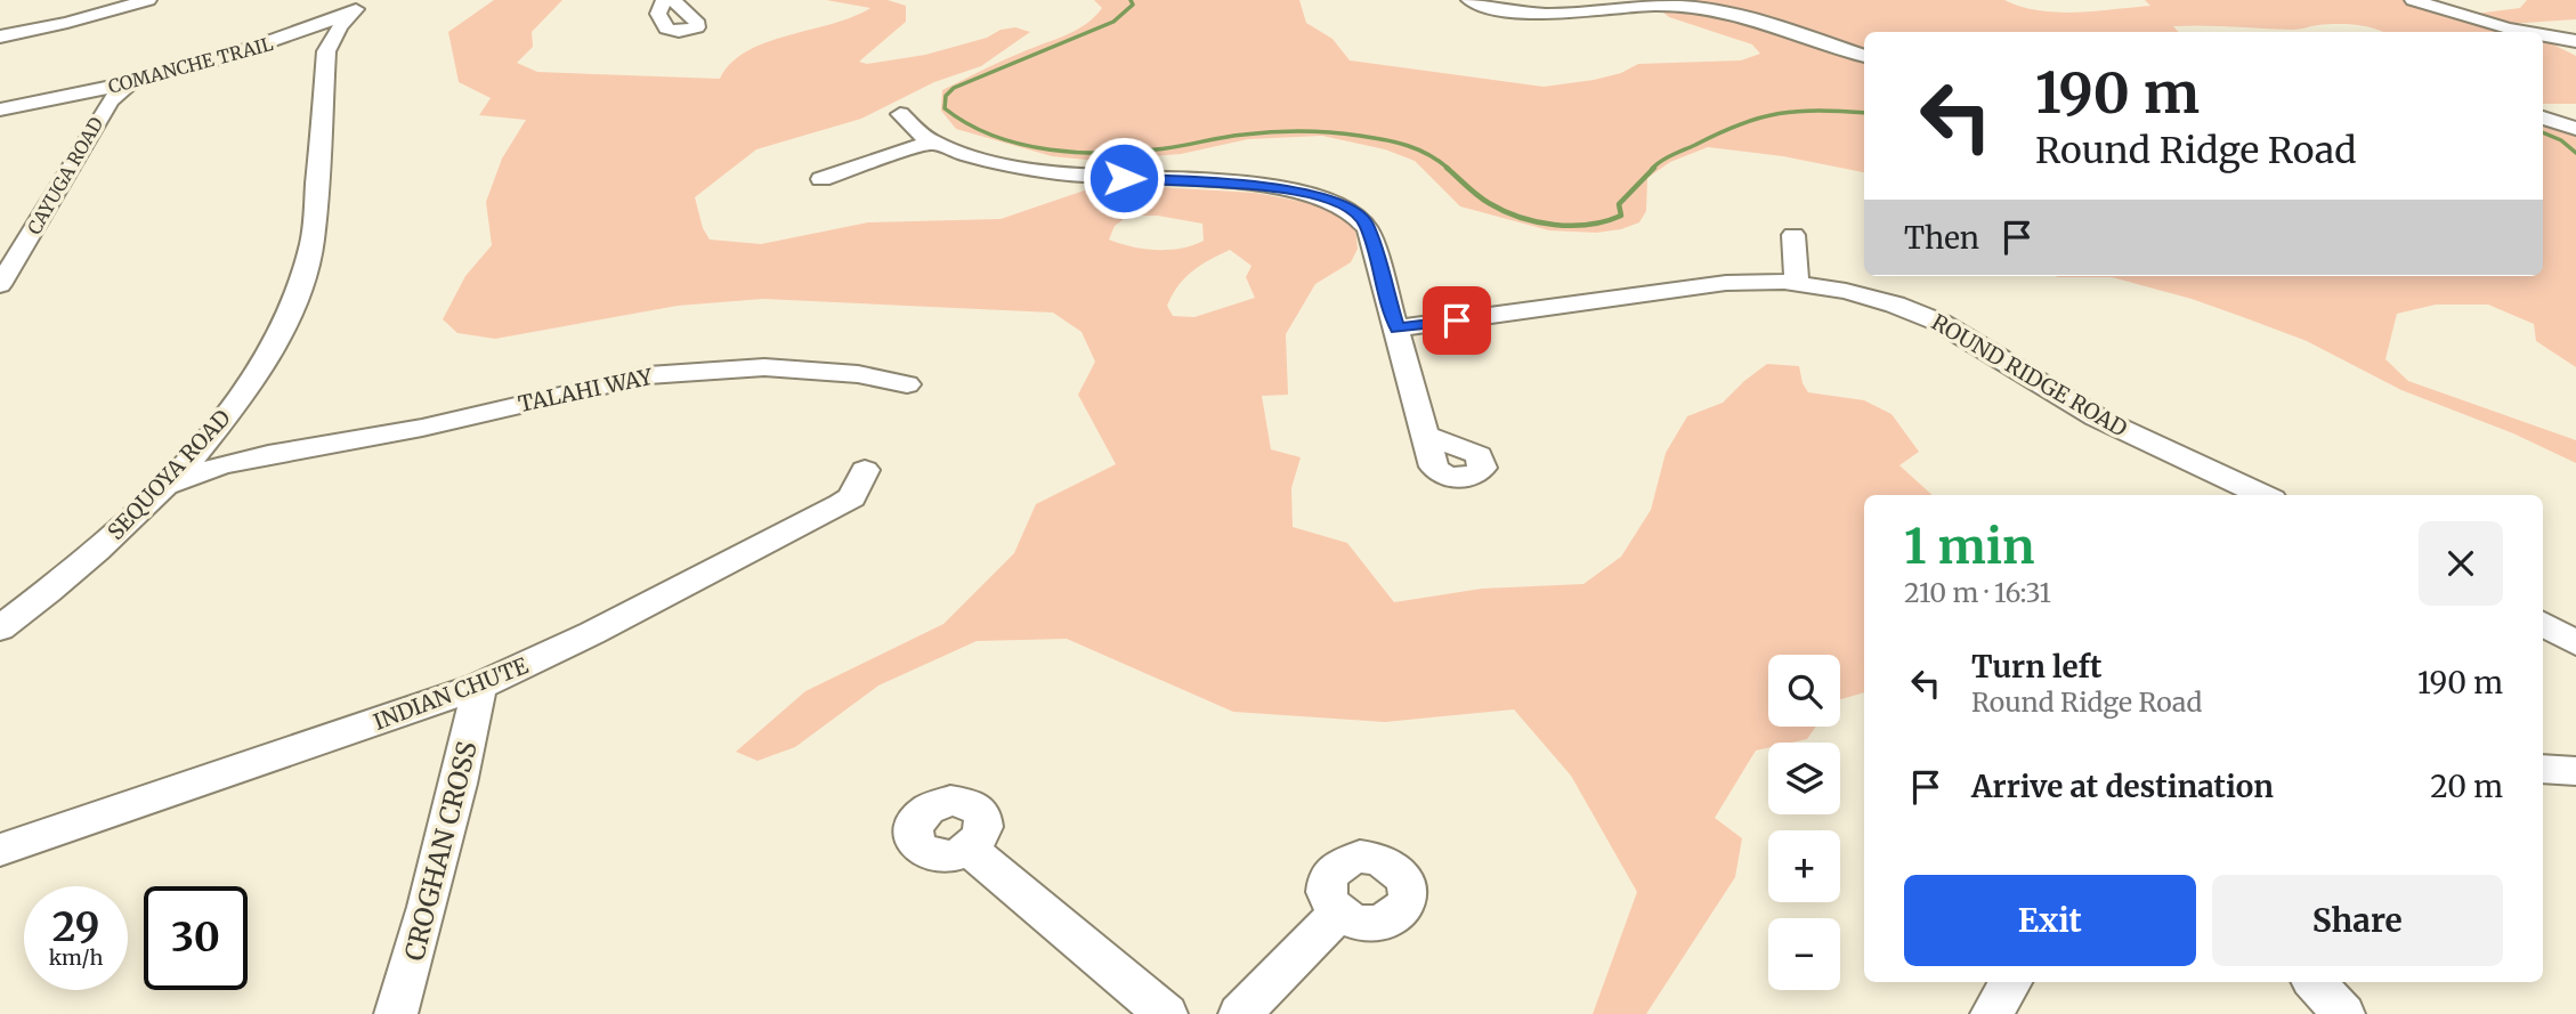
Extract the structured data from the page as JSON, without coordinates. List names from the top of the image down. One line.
{"streets":{"street":["COMANCHE TRAIL","CAYUGA ROAD","ROUND RIDGE ROAD","TALAHI WAY","SEQUOYA ROAD","INDIAN CHUTE","CROGHAN CROSS"]},"crossings":[["COMANCHE TRAIL","CAYUGA ROAD"],["COMANCHE TRAIL","SEQUOYA ROAD"],["TALAHI WAY","SEQUOYA ROAD"],["INDIAN CHUTE","CROGHAN CROSS"]],"page":{"turn":["190 m","Round Ridge Road"],"then":"Then","heading":["1 min","210 m · 16:31"],"list":[{"name":"Turn left","note":"Round Ridge Road","value":"190 m"},{"name":"Arrive at destination","value":"20 m"}],"map_buttons":["+","−"],"buttons":["Exit","Share"],"speed":"29 km/h","limit":"30"}}
